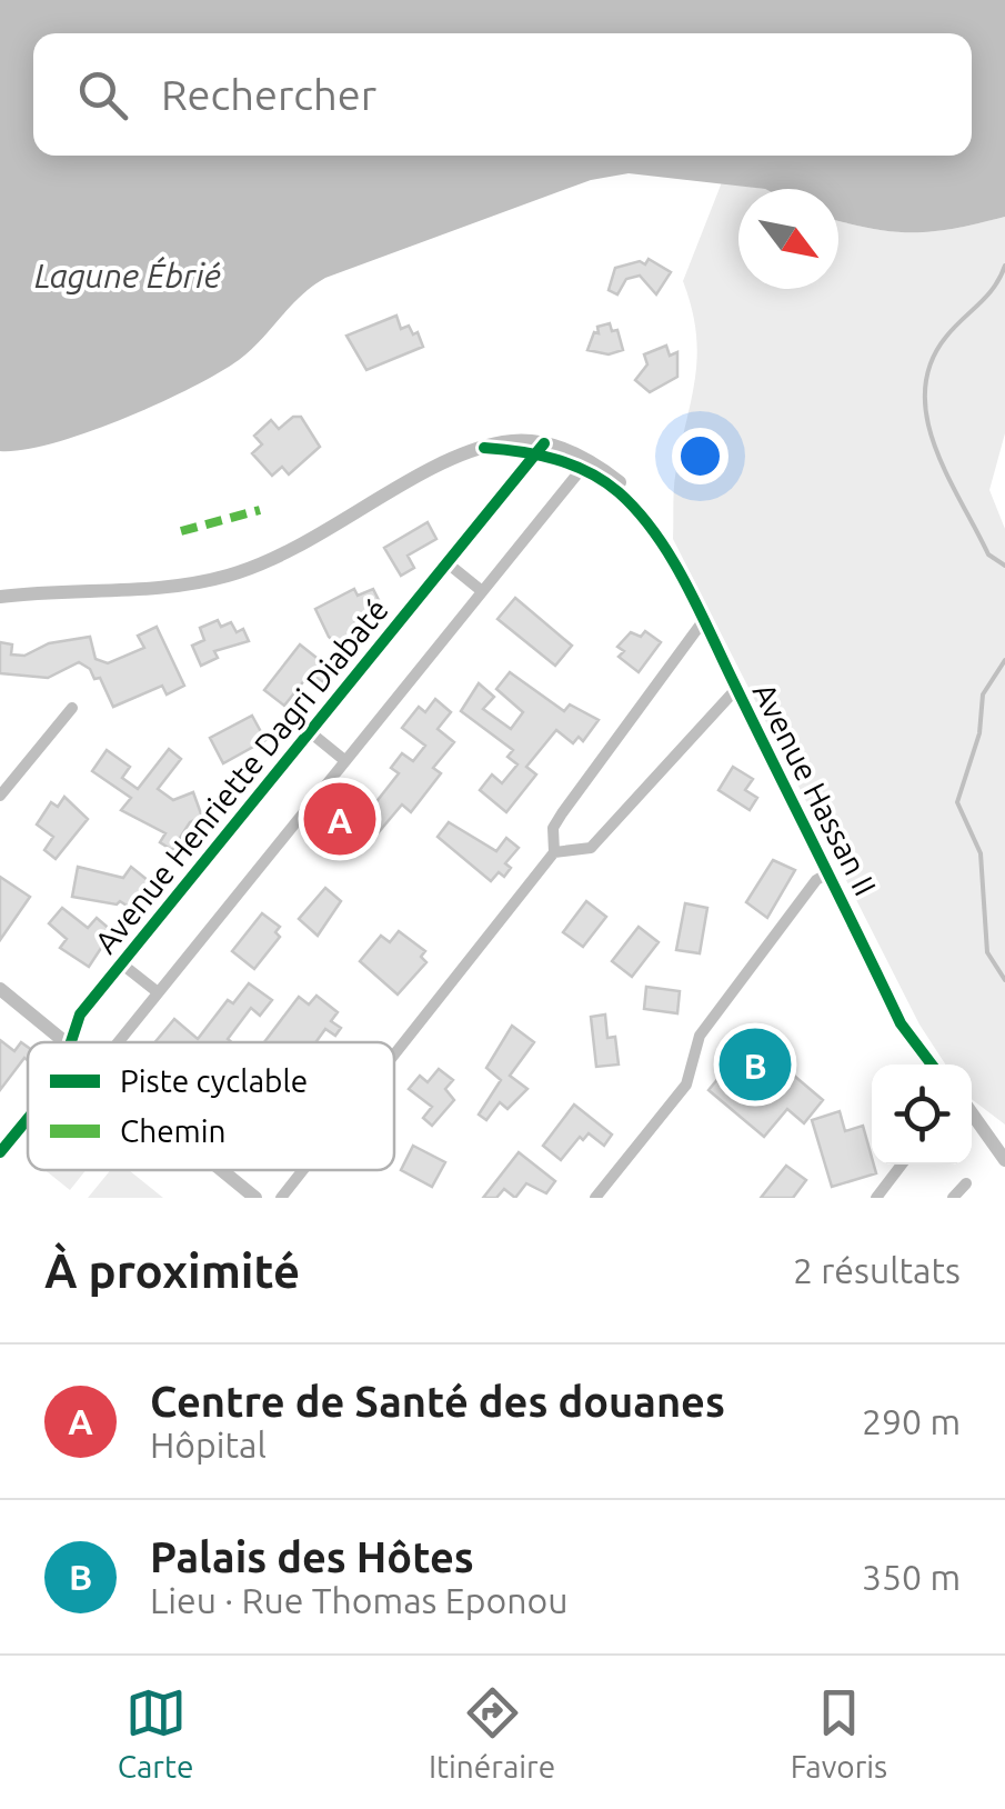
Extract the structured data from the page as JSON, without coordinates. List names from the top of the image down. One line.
{"streets":{"street":["Avenue Henriette Dagri Diabaté","Avenue Hassan II"]},"crossings":[["Avenue Henriette Dagri Diabaté","Avenue Hassan II"]],"water":["Lagune Ébrié"],"legend":["Piste cyclable","Chemin"],"north":"bottom right","page":{"search":"Rechercher","pins":["A","B"],"heading":["À proximité","2 résultats"],"list":[{"mark":"A","name":"Centre de Santé des douanes","note":"Hôpital","value":"290 m"},{"mark":"B","name":"Palais des Hôtes","note":"Lieu · Rue Thomas Eponou","value":"350 m"}],"nav":["Carte","Itinéraire","Favoris"]}}
